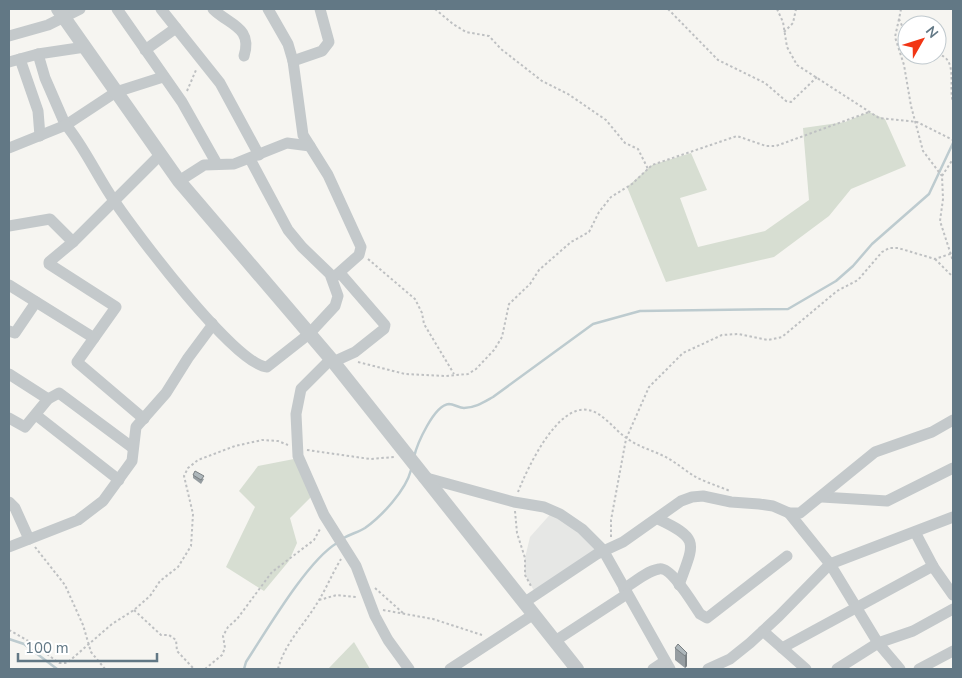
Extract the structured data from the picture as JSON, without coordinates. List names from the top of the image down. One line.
{"scale_bar":"100 m","north":"top right"}
